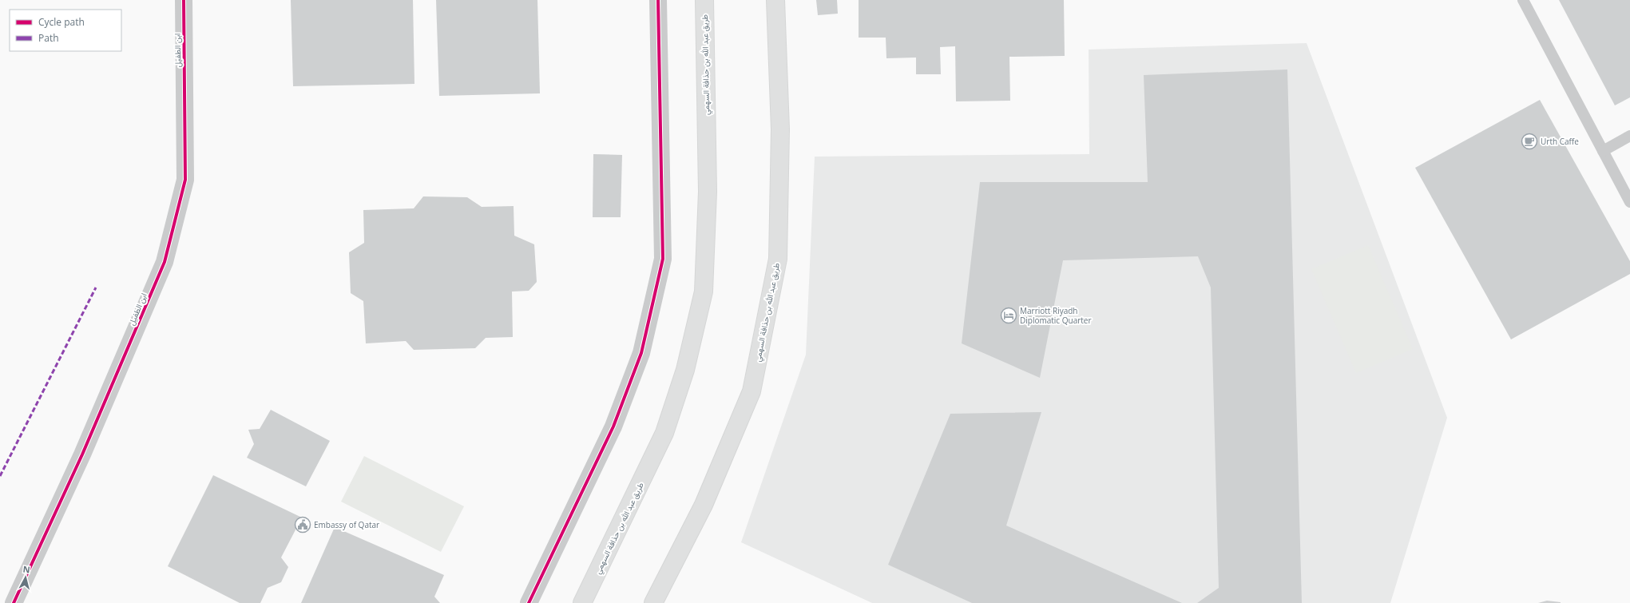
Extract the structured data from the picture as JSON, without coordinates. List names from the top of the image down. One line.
{"streets":{"street":["ابن الطفيل","طريق عبد الله بن حذافة السهمي"]},"places":{"cafe":["Urth Caffe"],"hotel":["Marriott Riyadh Diplomatic Quarter"],"public building":["Embassy of Qatar"]},"legend":["Cycle path","Path"],"north":"top"}
